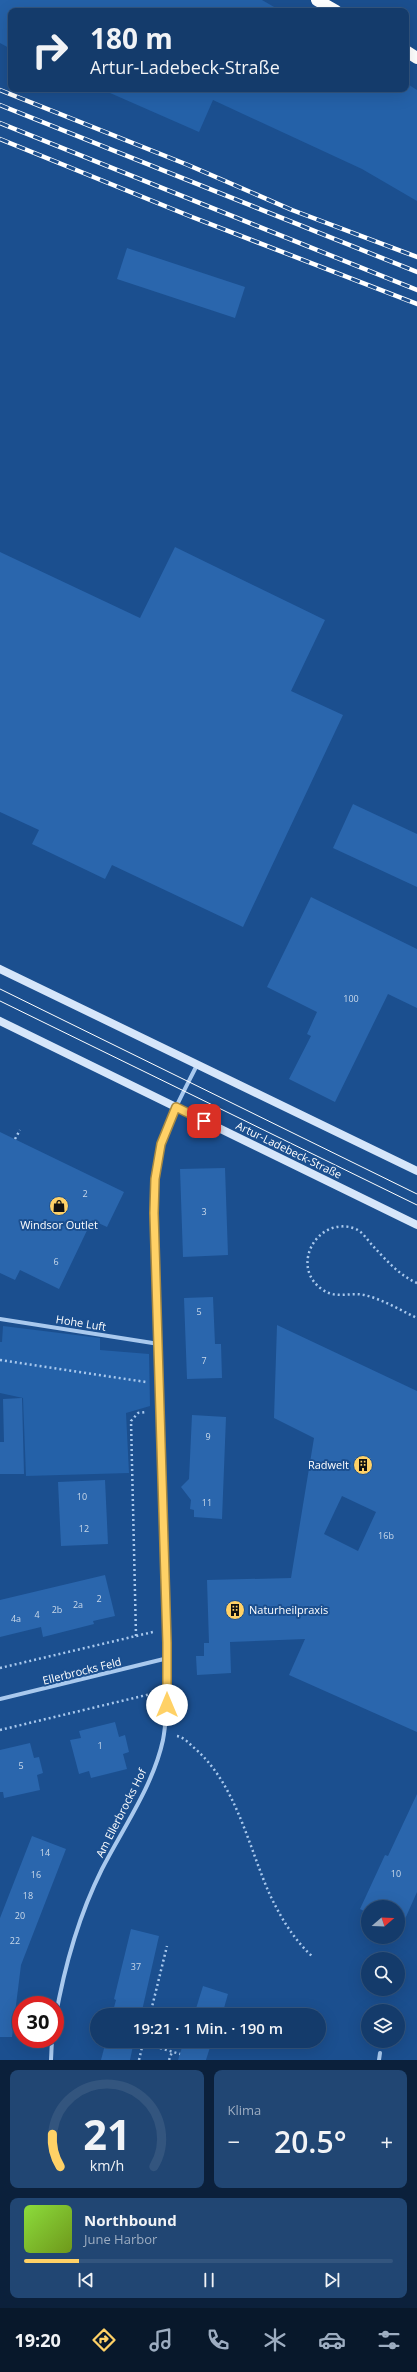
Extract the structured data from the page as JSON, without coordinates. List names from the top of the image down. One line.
{"streets":{"street":["Artur-Ladebeck-Straße","Hohe Luft","Ellerbrocks Feld","Am Ellerbrocks Hof"]},"crossings":[["Artur-Ladebeck-Straße","Am Ellerbrocks Hof"],["Hohe Luft","Am Ellerbrocks Hof"],["Ellerbrocks Feld","Am Ellerbrocks Hof"]],"places":{"shop":["Windsor Outlet"],"building":["Radwelt","Naturheilpraxis"]},"house_numbers":["100","2","3","6","5","7","9","10","11","12","16b","2","2a","2b","4","4a","1","5","14","10","16","18","20","22","37"],"north":"right","page":{"turn":["180 m","Artur-Ladebeck-Straße"],"limit":"30","trip":"19:21 · 1 Min. · 190 m","tile":"Klima","heat":["−","20.5°","+"],"song":["Northbound","June Harbor"],"tabs":"19:20","gauge":["21","km/h"]}}
